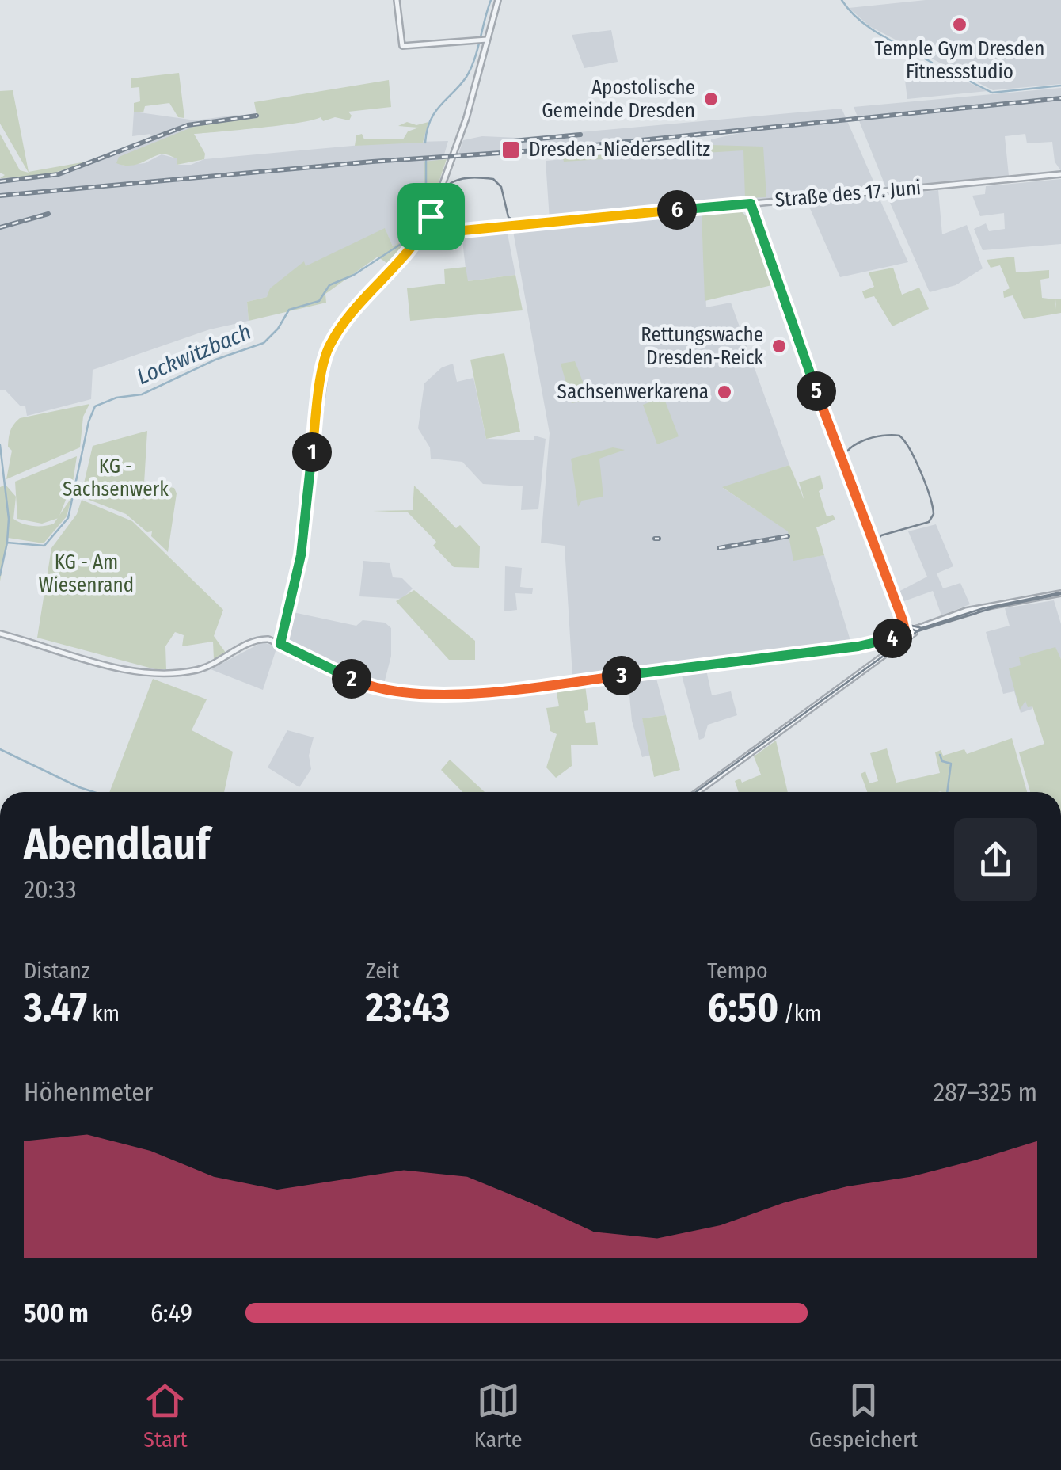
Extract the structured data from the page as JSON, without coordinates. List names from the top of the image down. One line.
{"streets":{"street":["Straße des 17. Juni"]},"water":["Lockwitzbach"],"parks":["KG - Sachsenwerk","KG - Am Wiesenrand"],"places":{"other":["Temple Gym Dresden Fitnessstudio","Apostolische Gemeinde Dresden","Rettungswache Dresden-Reick","Sachsenwerkarena"],"transit":["Dresden-Niedersedlitz"]},"page":{"pins":["6","5","1","4","3","2"],"heading":["Abendlauf","20:33"],"stats":[["Distanz","3.47 km"],["Zeit","23:43"],["Tempo","6:50 /km"]],"chart":["Höhenmeter","287–325 m"],"list":[{"name":"500 m","note":"6:49"}],"tabs":["Start","Karte","Gespeichert"]}}
